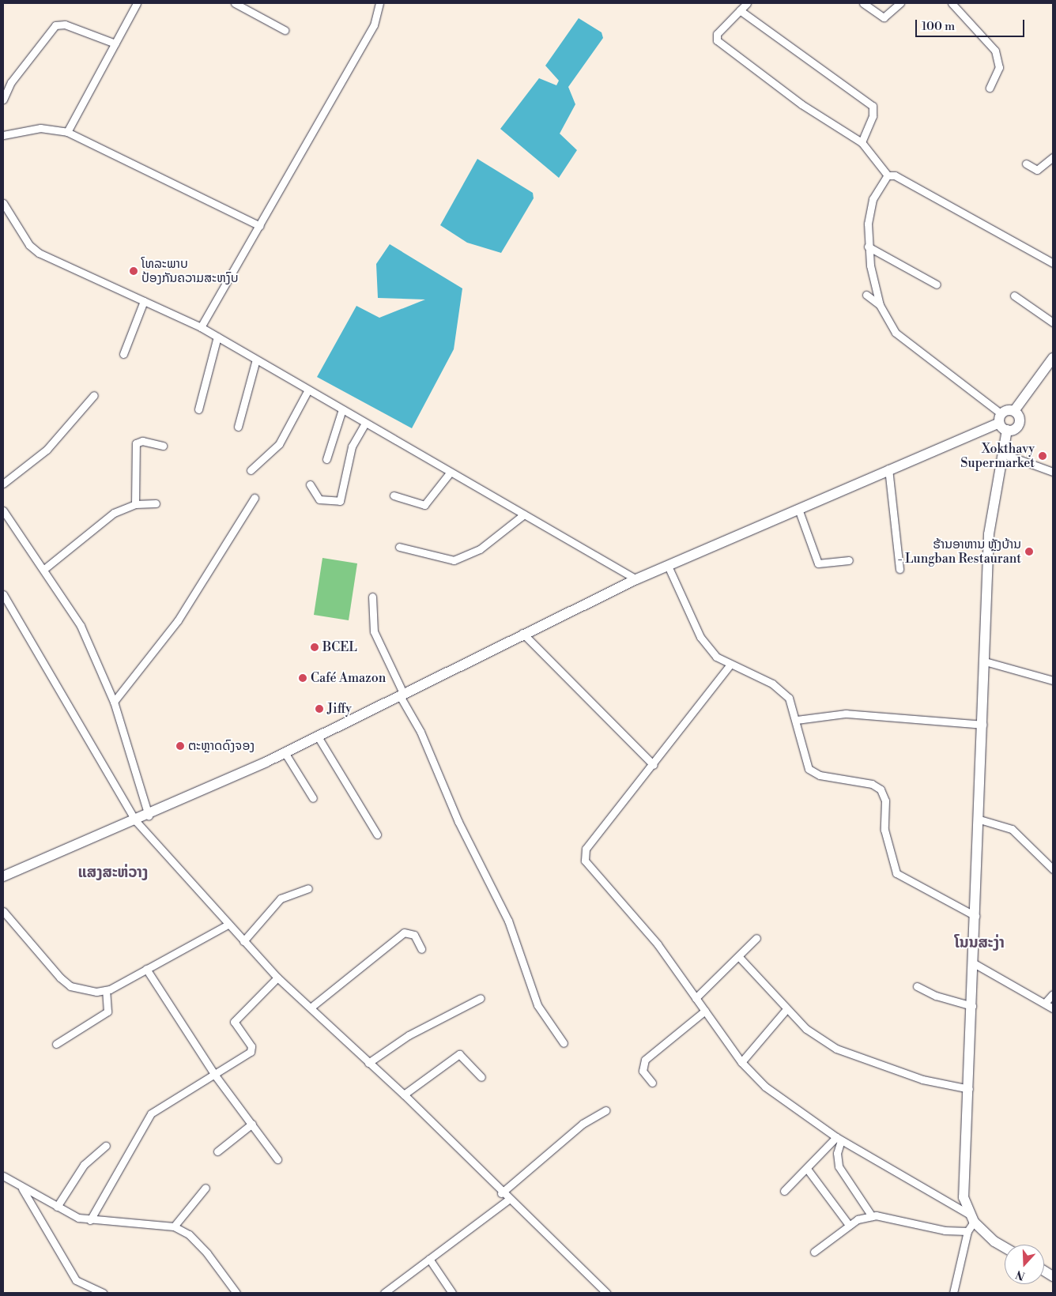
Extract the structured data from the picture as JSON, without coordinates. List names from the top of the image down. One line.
{"districts":["ແສງສະຫ່ວາງ","ໂນນສະງ່າ"],"places":["ໂທລະພາບ ປ້ອງກັນຄວາມສະຫງົບ","Xokthavy Supermarket","ຮ້ານອາຫານ ຫຼັງບ້ານ - Lungban Restaurant","BCEL","Café Amazon","Jiffy","ຕະຫຼາດດົງຈອງ"],"scale_bar":"100 m","north":"bottom"}
